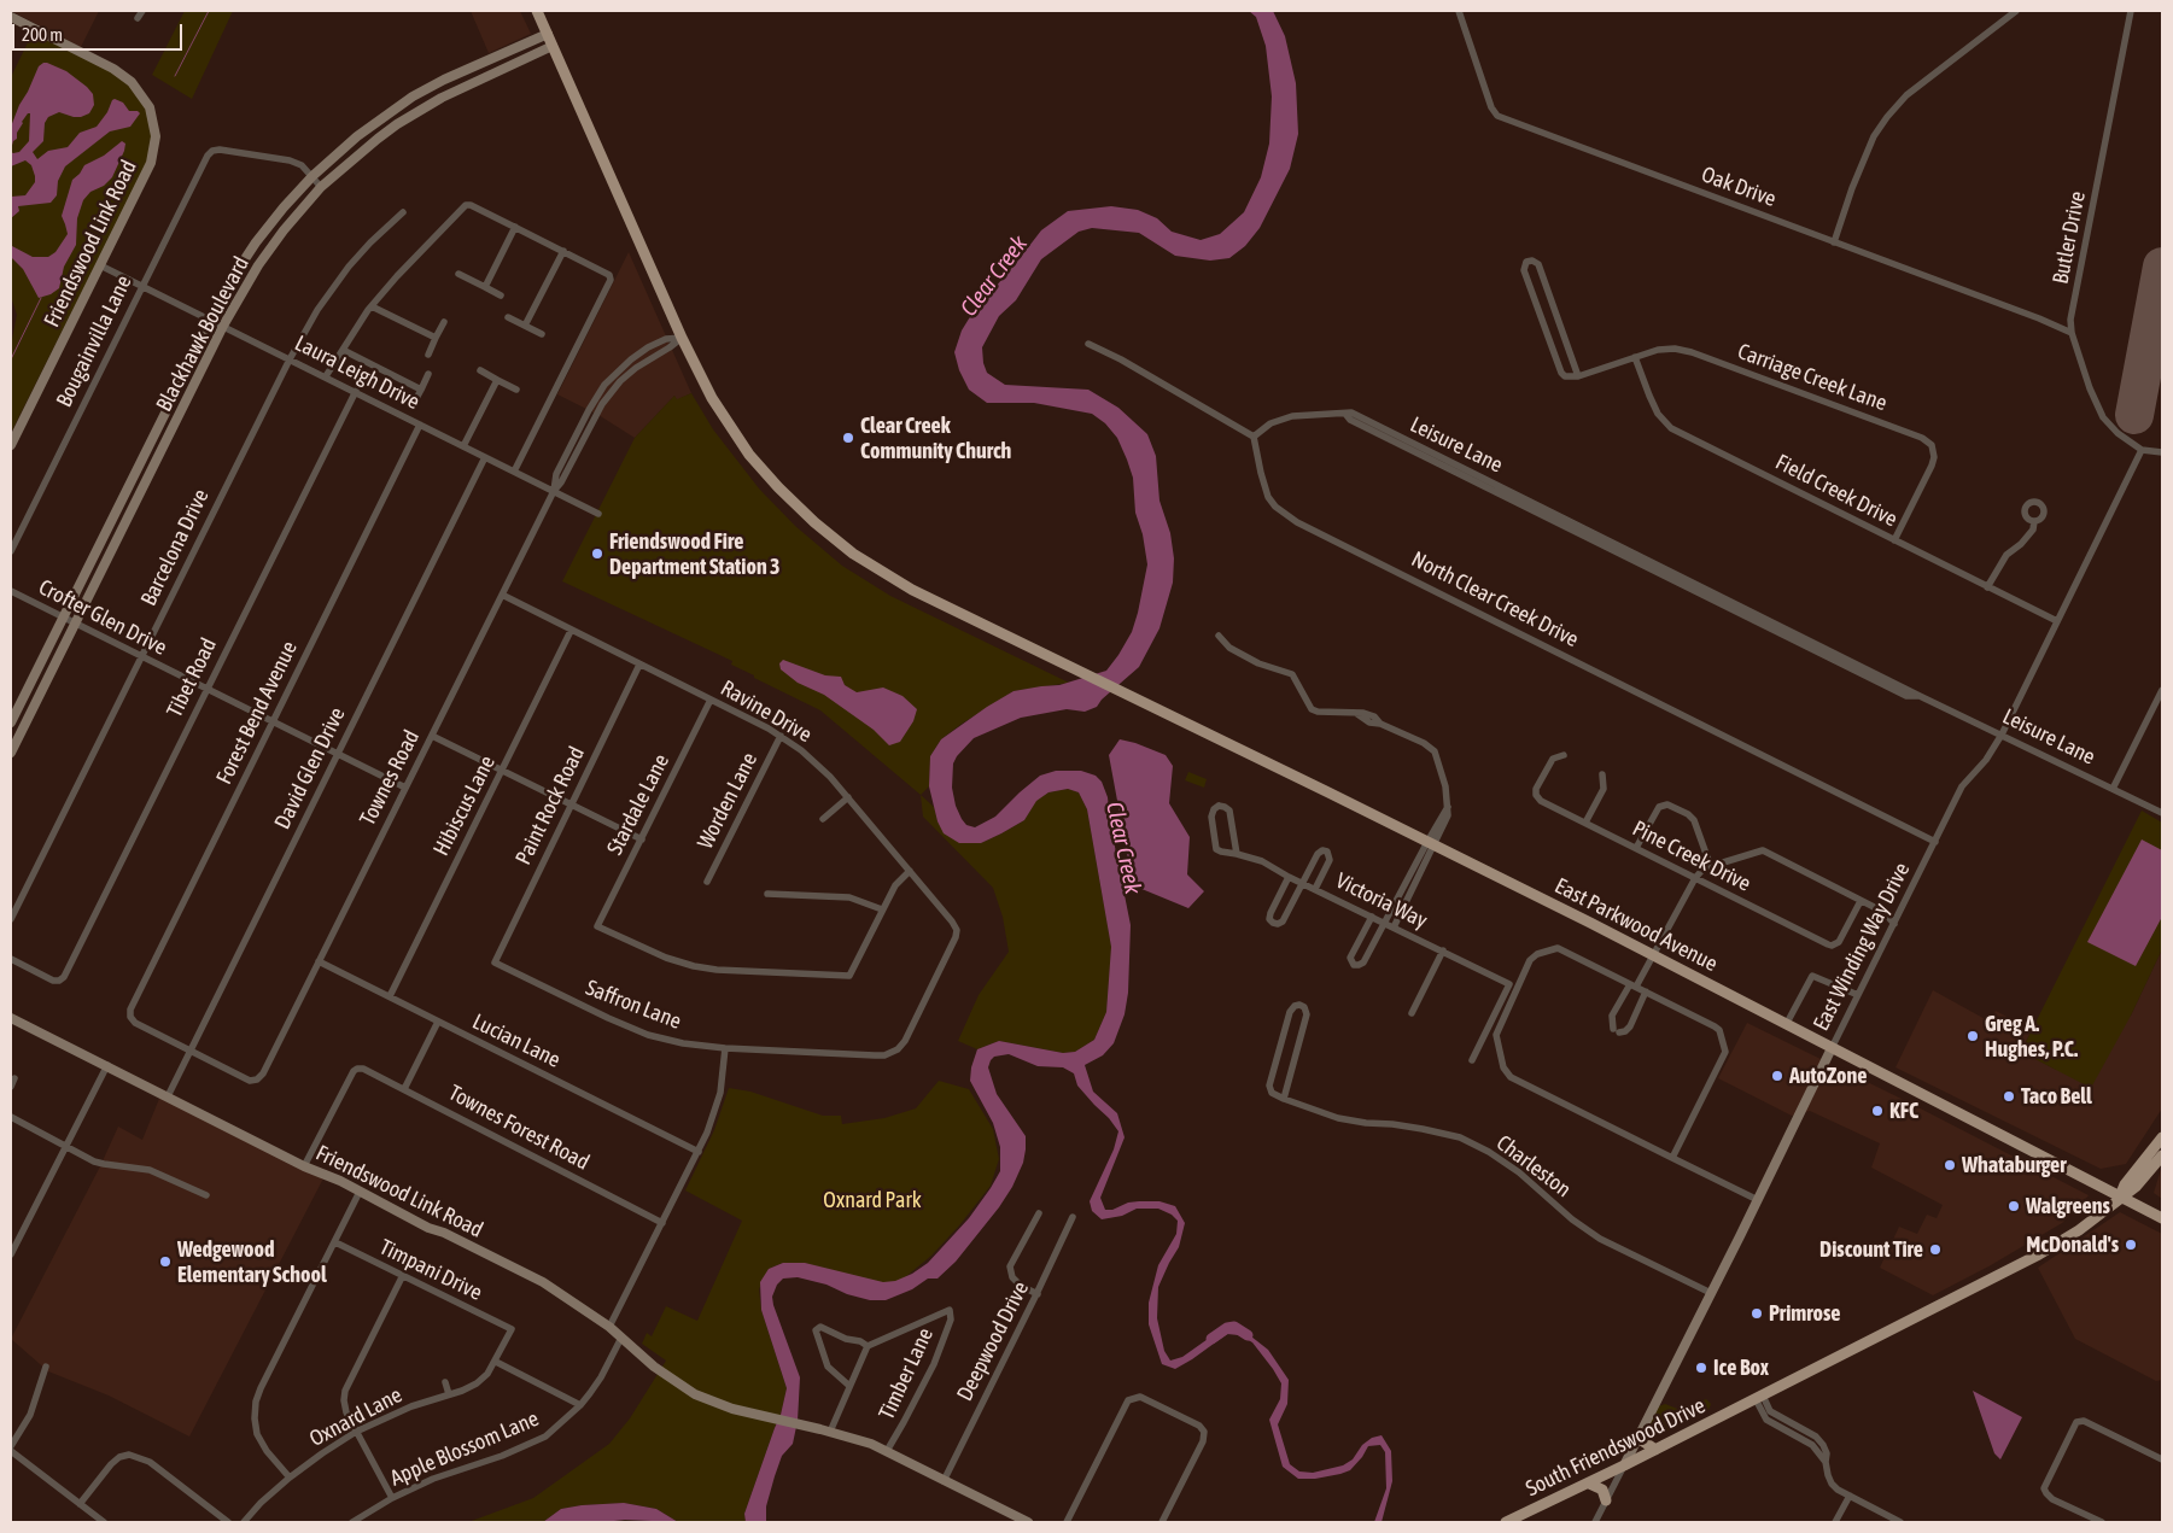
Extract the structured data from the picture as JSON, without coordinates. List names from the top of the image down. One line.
{"streets":{"main road":["Friendswood Link Road","Blackhawk Boulevard","East Parkwood Avenue","East Winding Way Drive","South Friendswood Drive"],"street":["Oak Drive","Butler Drive","Bougainvilla Lane","Laura Leigh Drive","Carriage Creek Lane","Leisure Lane","Field Creek Drive","Barcelona Drive","North Clear Creek Drive","Crofter Glen Drive","Tibet Road","Ravine Drive","Forest Bend Avenue","David Glen Drive","Townes Road","Worden Lane","Stardale Lane","Hibiscus Lane","Paint Rock Road","Pine Creek Drive","Victoria Way","Saffron Lane","Lucian Lane","Townes Forest Road","Charleston","Timpani Drive","Deepwood Drive","Timber Lane","Oxnard Lane","Apple Blossom Lane"]},"crossings":[["Oak Drive","Butler Drive"],["Butler Drive","East Winding Way Drive"],["Friendswood Link Road","Laura Leigh Drive"],["Friendswood Link Road","David Glen Drive"],["Friendswood Link Road","Townes Forest Road"],["Friendswood Link Road","Deepwood Drive"],["Friendswood Link Road","Timber Lane"],["Friendswood Link Road","Apple Blossom Lane"],["Blackhawk Boulevard","Bougainvilla Lane"],["Blackhawk Boulevard","Laura Leigh Drive"],["Blackhawk Boulevard","Crofter Glen Drive"],["Blackhawk Boulevard","East Parkwood Avenue"],["Bougainvilla Lane","Laura Leigh Drive"],["Laura Leigh Drive","Barcelona Drive"],["Laura Leigh Drive","Tibet Road"],["Laura Leigh Drive","Forest Bend Avenue"],["Laura Leigh Drive","David Glen Drive"],["Laura Leigh Drive","Townes Road"],["Carriage Creek Lane","Field Creek Drive"],["Leisure Lane","North Clear Creek Drive"],["Leisure Lane","East Winding Way Drive"],["Field Creek Drive","East Winding Way Drive"],["Barcelona Drive","Crofter Glen Drive"],["North Clear Creek Drive","East Winding Way Drive"],["Crofter Glen Drive","Tibet Road"],["Crofter Glen Drive","Forest Bend Avenue"],["Crofter Glen Drive","David Glen Drive"],["Crofter Glen Drive","Townes Road"],["Ravine Drive","Townes Road"],["Ravine Drive","Worden Lane"],["Ravine Drive","Stardale Lane"],["Ravine Drive","Hibiscus Lane"],["Ravine Drive","Paint Rock Road"],["Ravine Drive","Saffron Lane"],["Forest Bend Avenue","David Glen Drive"],["Forest Bend Avenue","Townes Road"],["David Glen Drive","Townes Road"],["Townes Road","East Parkwood Avenue"],["Townes Road","Lucian Lane"],["Hibiscus Lane","Lucian Lane"],["Paint Rock Road","Saffron Lane"],["East Parkwood Avenue","East Winding Way Drive"],["East Parkwood Avenue","South Friendswood Drive"],["East Winding Way Drive","Charleston"],["East Winding Way Drive","South Friendswood Drive"],["Timpani Drive","Oxnard Lane"]],"water":["Clear Creek"],"parks":["Oxnard Park"],"places":["Clear Creek Community Church","Friendswood Fire Department Station 3","Greg A. Hughes, P.C.","AutoZone","Taco Bell","KFC","Whataburger","Walgreens","McDonald's","Discount Tire","Wedgewood Elementary School","Primrose","Ice Box"],"scale_bar":"200 m"}
